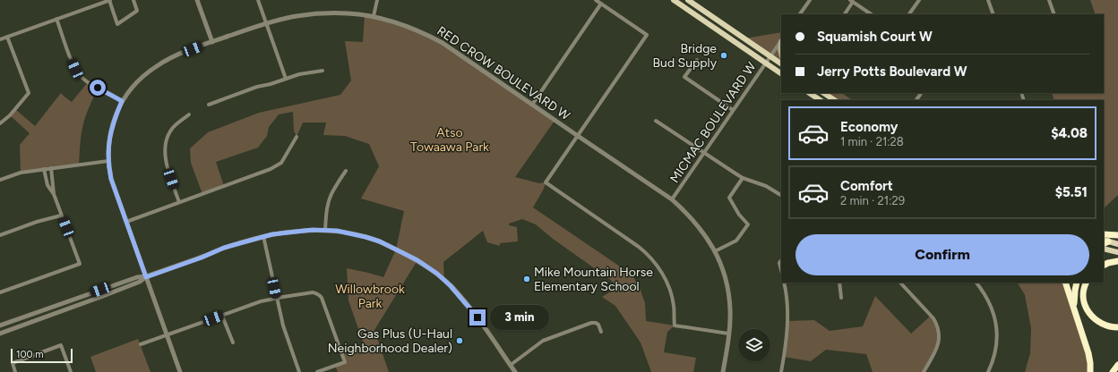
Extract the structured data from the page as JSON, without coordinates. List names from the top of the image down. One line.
{"streets":{"street":["RED CROW BOULEVARD W","MICMAC BOULEVARD W"]},"crossings":[["RED CROW BOULEVARD W","MICMAC BOULEVARD W"]],"parks":["Atso Towaawa Park","Willowbrook Park"],"places":["Bridge Bud Supply","Mike Mountain Horse Elementary School","Gas Plus (U-Haul Neighborhood Dealer)"],"scale_bar":"100 m","page":{"banner":["Squamish Court W","Jerry Potts Boulevard W"],"list":[{"name":"Economy","note":"1 min · 21:28","value":"$4.08"},{"name":"Comfort","note":"2 min · 21:29","value":"$5.51"}],"buttons":"Confirm","bubble":"3 min","scale":"100 m"}}
